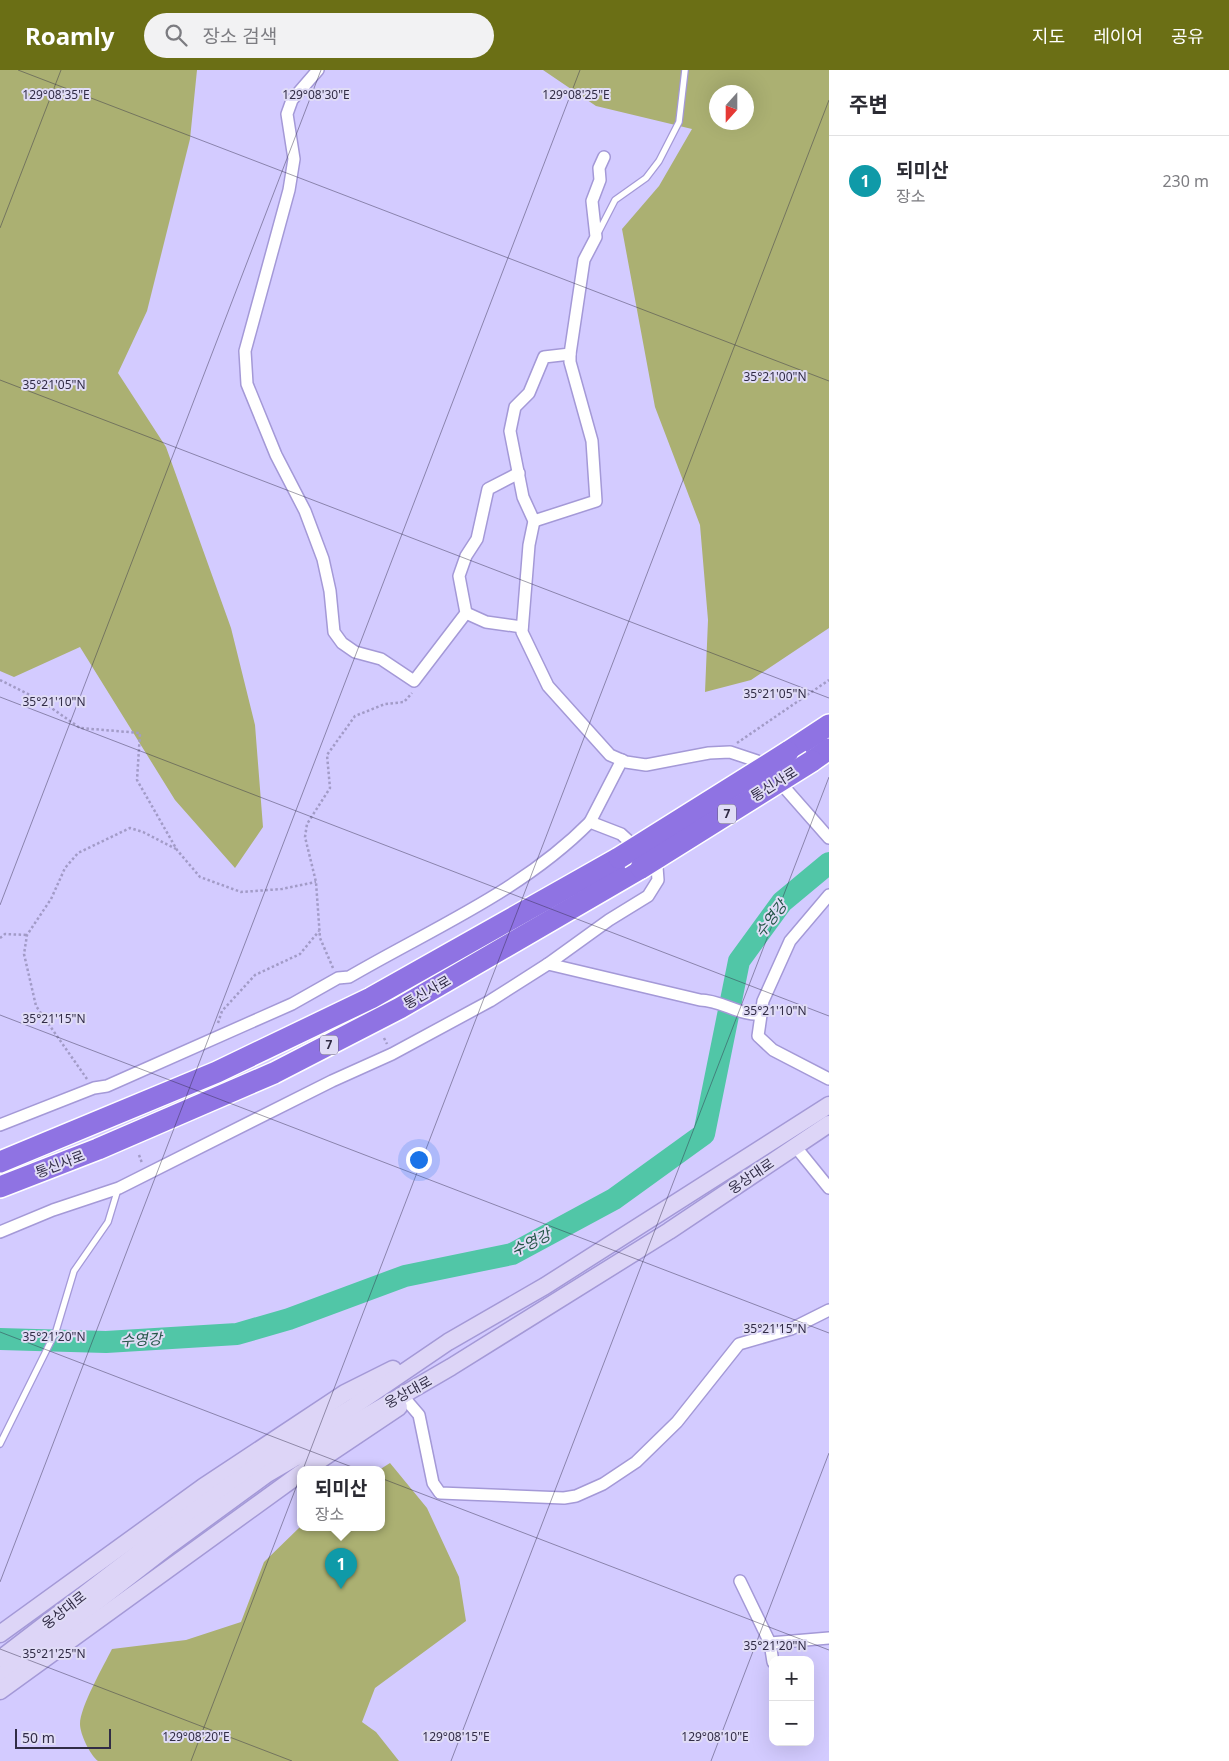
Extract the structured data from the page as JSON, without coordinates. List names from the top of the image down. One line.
{"streets":{"highway":["통신사로","7"],"main road":["웅상대로"]},"water":["수영강"],"scale_bar":"50 m","north":"bottom","page":{"header":"Roamly","search":"장소 검색","nav":["지도","레이어","공유"],"heading":"주변","list":[{"mark":"1","name":"되미산","note":"장소","value":"230 m"}],"popup":["되미산","장소"],"pins":"1","map_buttons":["+","−"],"scale":"50 m"},"coordinates":["129°08'30\"E","129°08'25\"E","129°08'35\"E","35°21'00\"N","35°21'05\"N","35°21'10\"N","35°21'15\"N","35°21'20\"N","35°21'25\"N","129°08'20\"E","129°08'15\"E","129°08'10\"E"]}
